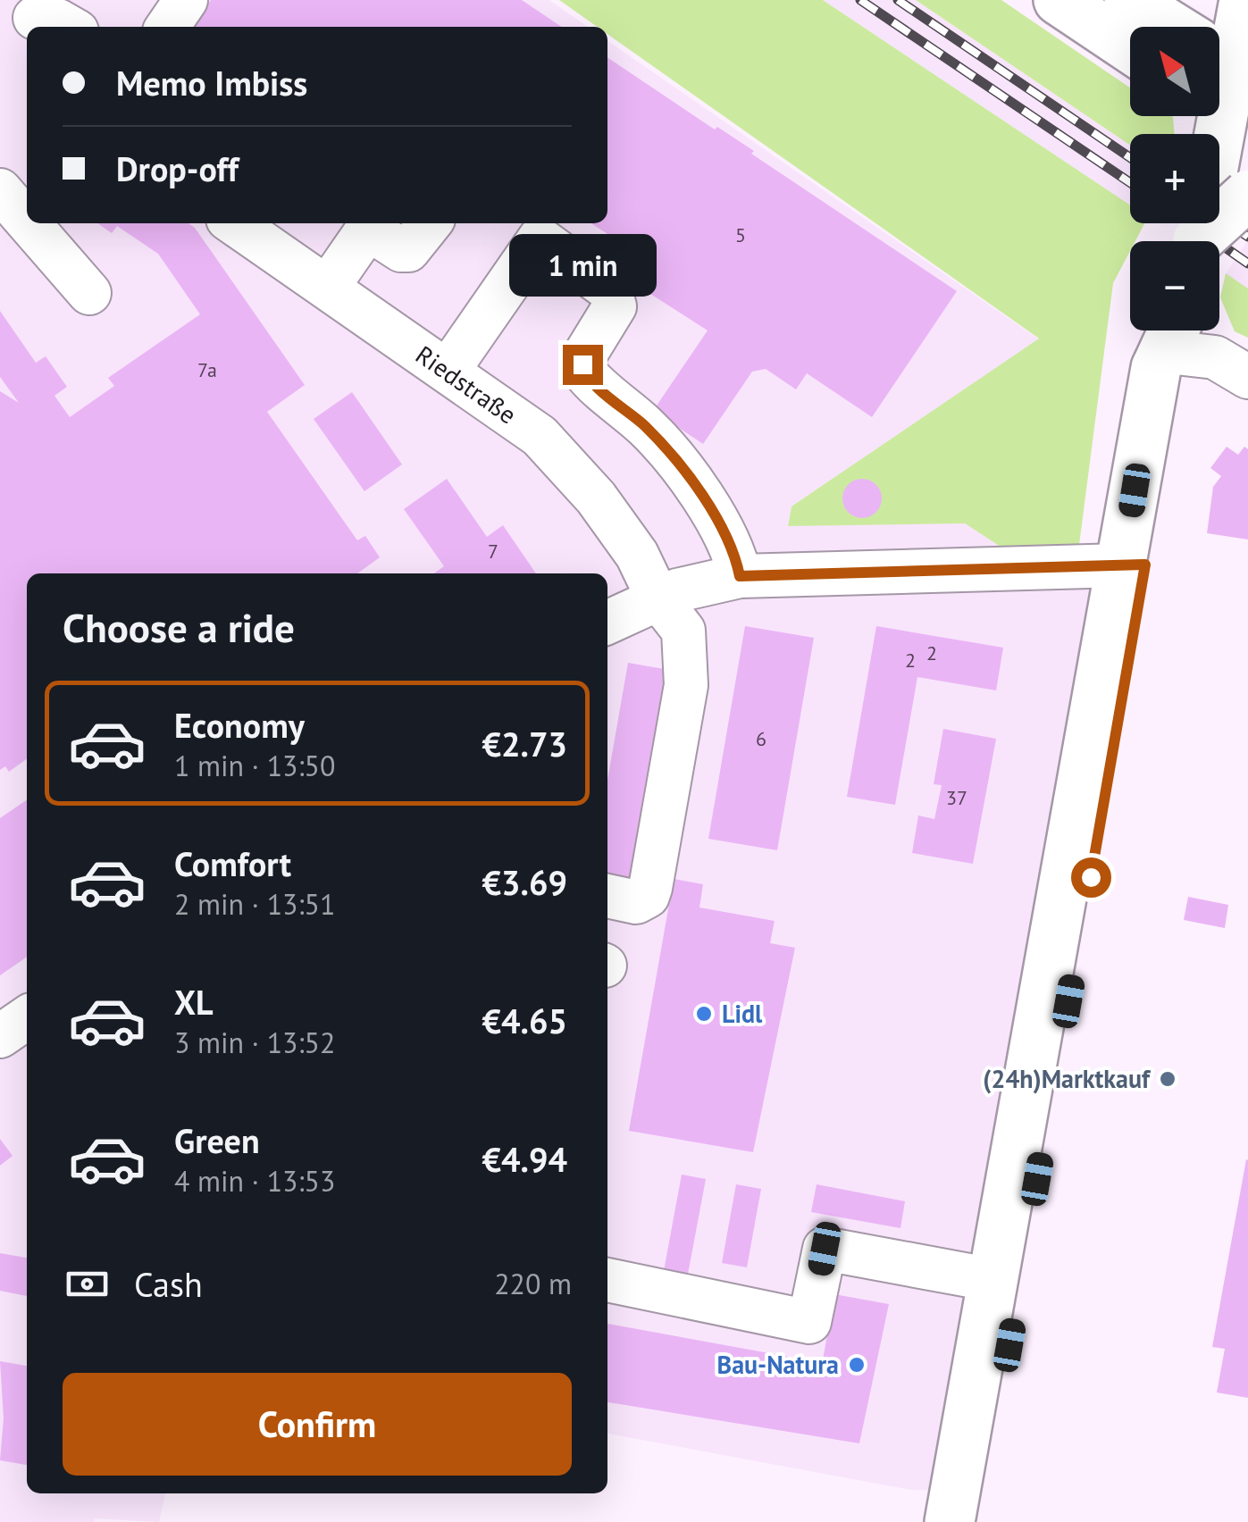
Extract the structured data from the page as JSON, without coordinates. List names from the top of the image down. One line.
{"streets":{"street":["Riedstraße"]},"places":["Lidl","(24h)Marktkauf","Bau-Natura"],"house_numbers":["5","7a","7","2","2","6","37"],"north":"top left","page":{"map_buttons":["+","−"],"banner":["Memo Imbiss","Drop-off"],"bubble":"1 min","heading":"Choose a ride","list":[{"name":"Economy","note":"1 min · 13:50","value":"€2.73"},{"name":"Comfort","note":"2 min · 13:51","value":"€3.69"},{"name":"XL","note":"3 min · 13:52","value":"€4.65"},{"name":"Green","note":"4 min · 13:53","value":"€4.94"}],"pay":["Cash","220 m"],"buttons":"Confirm"}}
